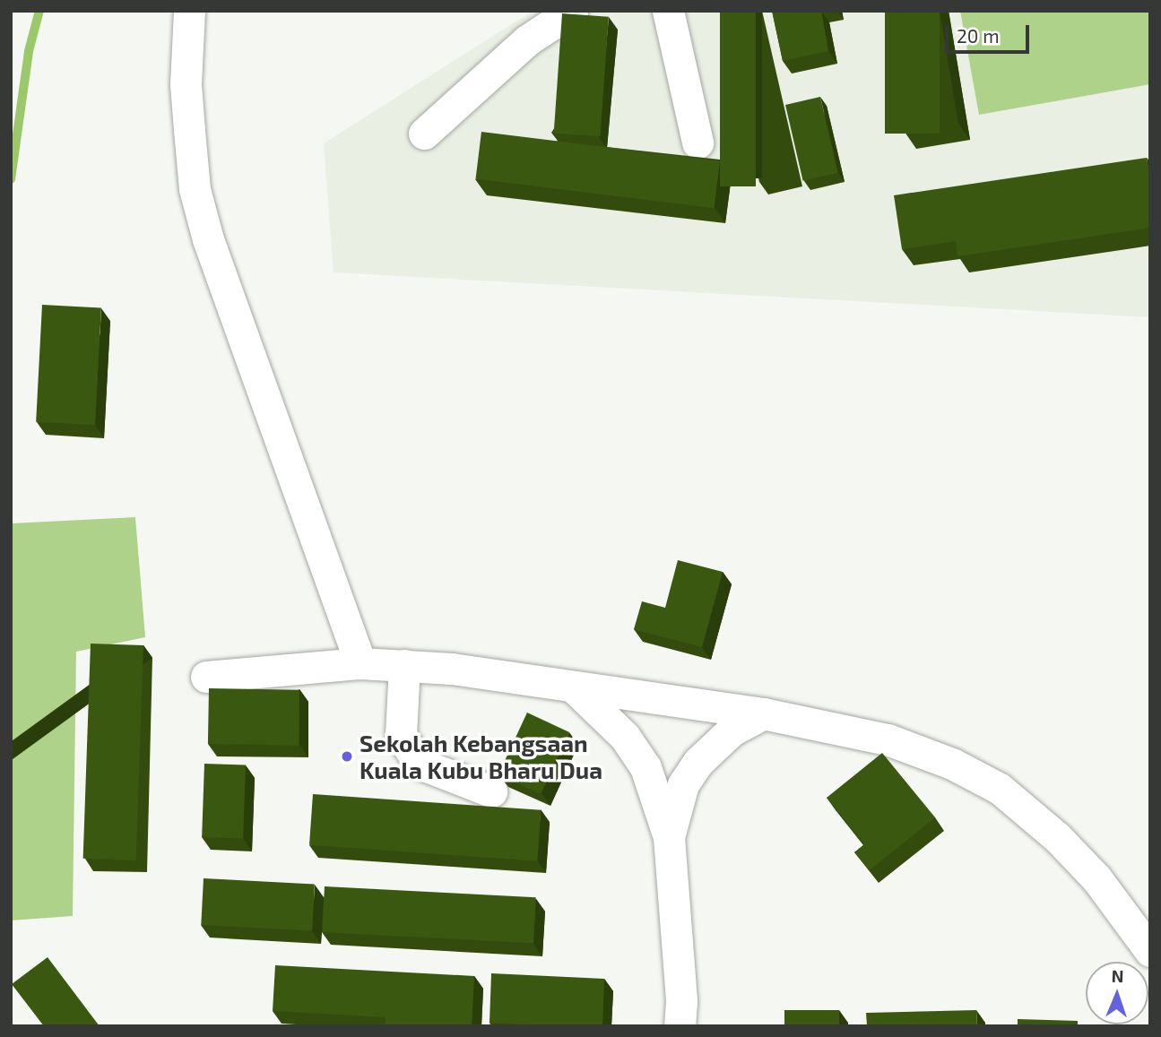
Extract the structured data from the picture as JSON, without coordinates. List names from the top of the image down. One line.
{"places":["Sekolah Kebangsaan Kuala Kubu Bharu Dua"],"scale_bar":"20 m","north":"top"}
